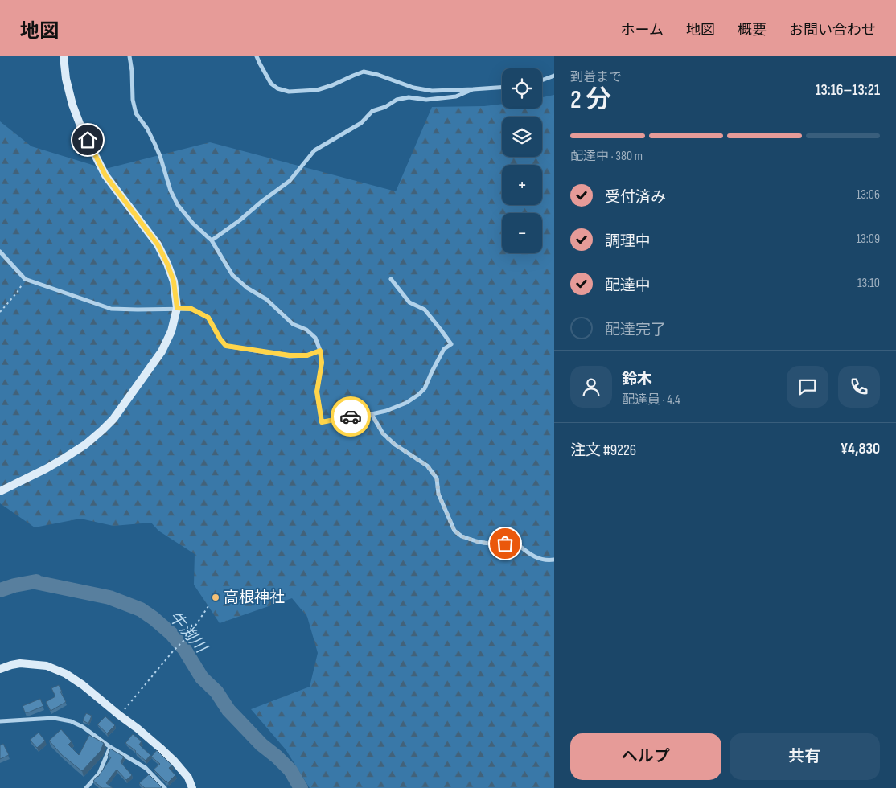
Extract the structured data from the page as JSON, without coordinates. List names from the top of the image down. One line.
{"water":["牛渕川"],"places":["高根神社"],"page":{"header":"地図","nav":["ホーム","地図","概要","お問い合わせ"],"heading":["2 分","到着まで","13:16–13:21"],"panel":["鈴木","配達員 · 4.4","注文 #9226","¥4,830"],"map_buttons":["+","−"],"bar":"配達中 · 380 m","list":[["受付済み","13:06"],["調理中","13:09"],["配達中","13:10"],"配達完了"],"buttons":["ヘルプ","共有"]}}
